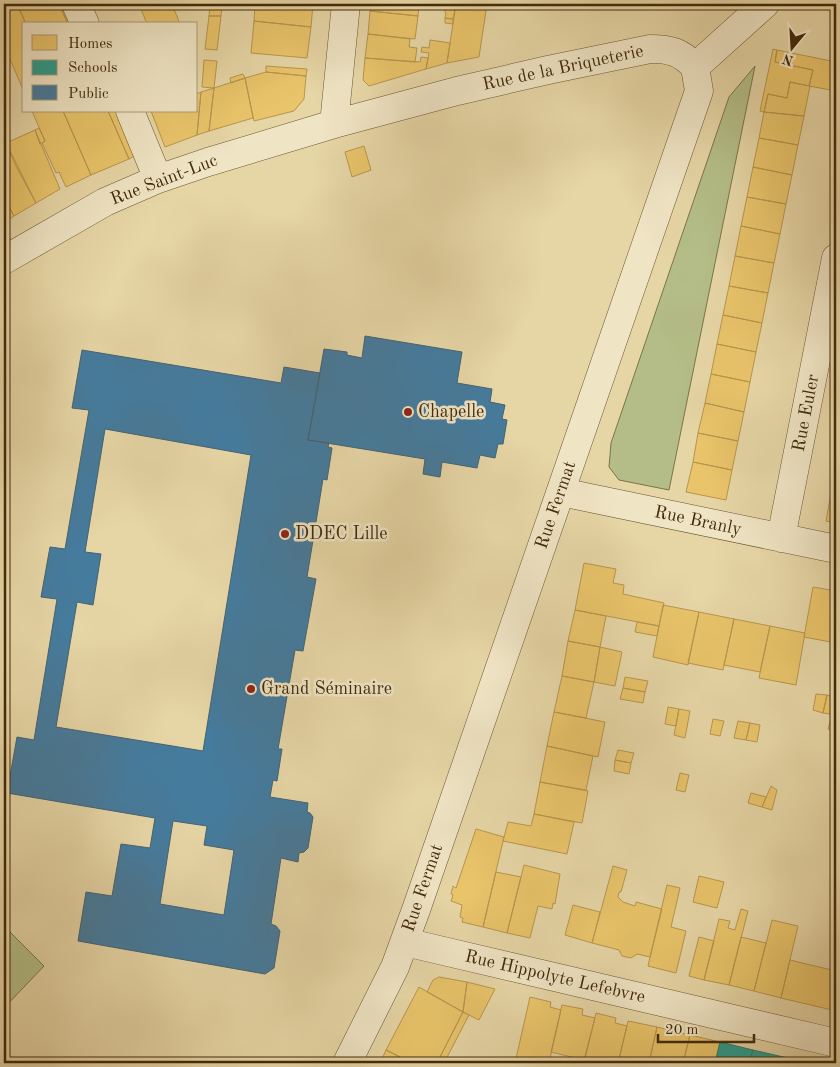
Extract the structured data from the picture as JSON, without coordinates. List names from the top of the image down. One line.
{"streets":{"street":["Rue de la Briqueterie","Rue Saint-Luc","Rue Euler","Rue Fermat","Rue Branly","Rue Hippolyte Lefebvre"]},"crossings":[["Rue de la Briqueterie","Rue Saint-Luc"],["Rue de la Briqueterie","Rue Fermat"],["Rue Euler","Rue Branly"],["Rue Fermat","Rue Branly"],["Rue Fermat","Rue Hippolyte Lefebvre"]],"places":["Chapelle","DDEC Lille","Grand Séminaire"],"legend":["Homes","Schools","Public"],"scale_bar":"20 m","north":"bottom"}
